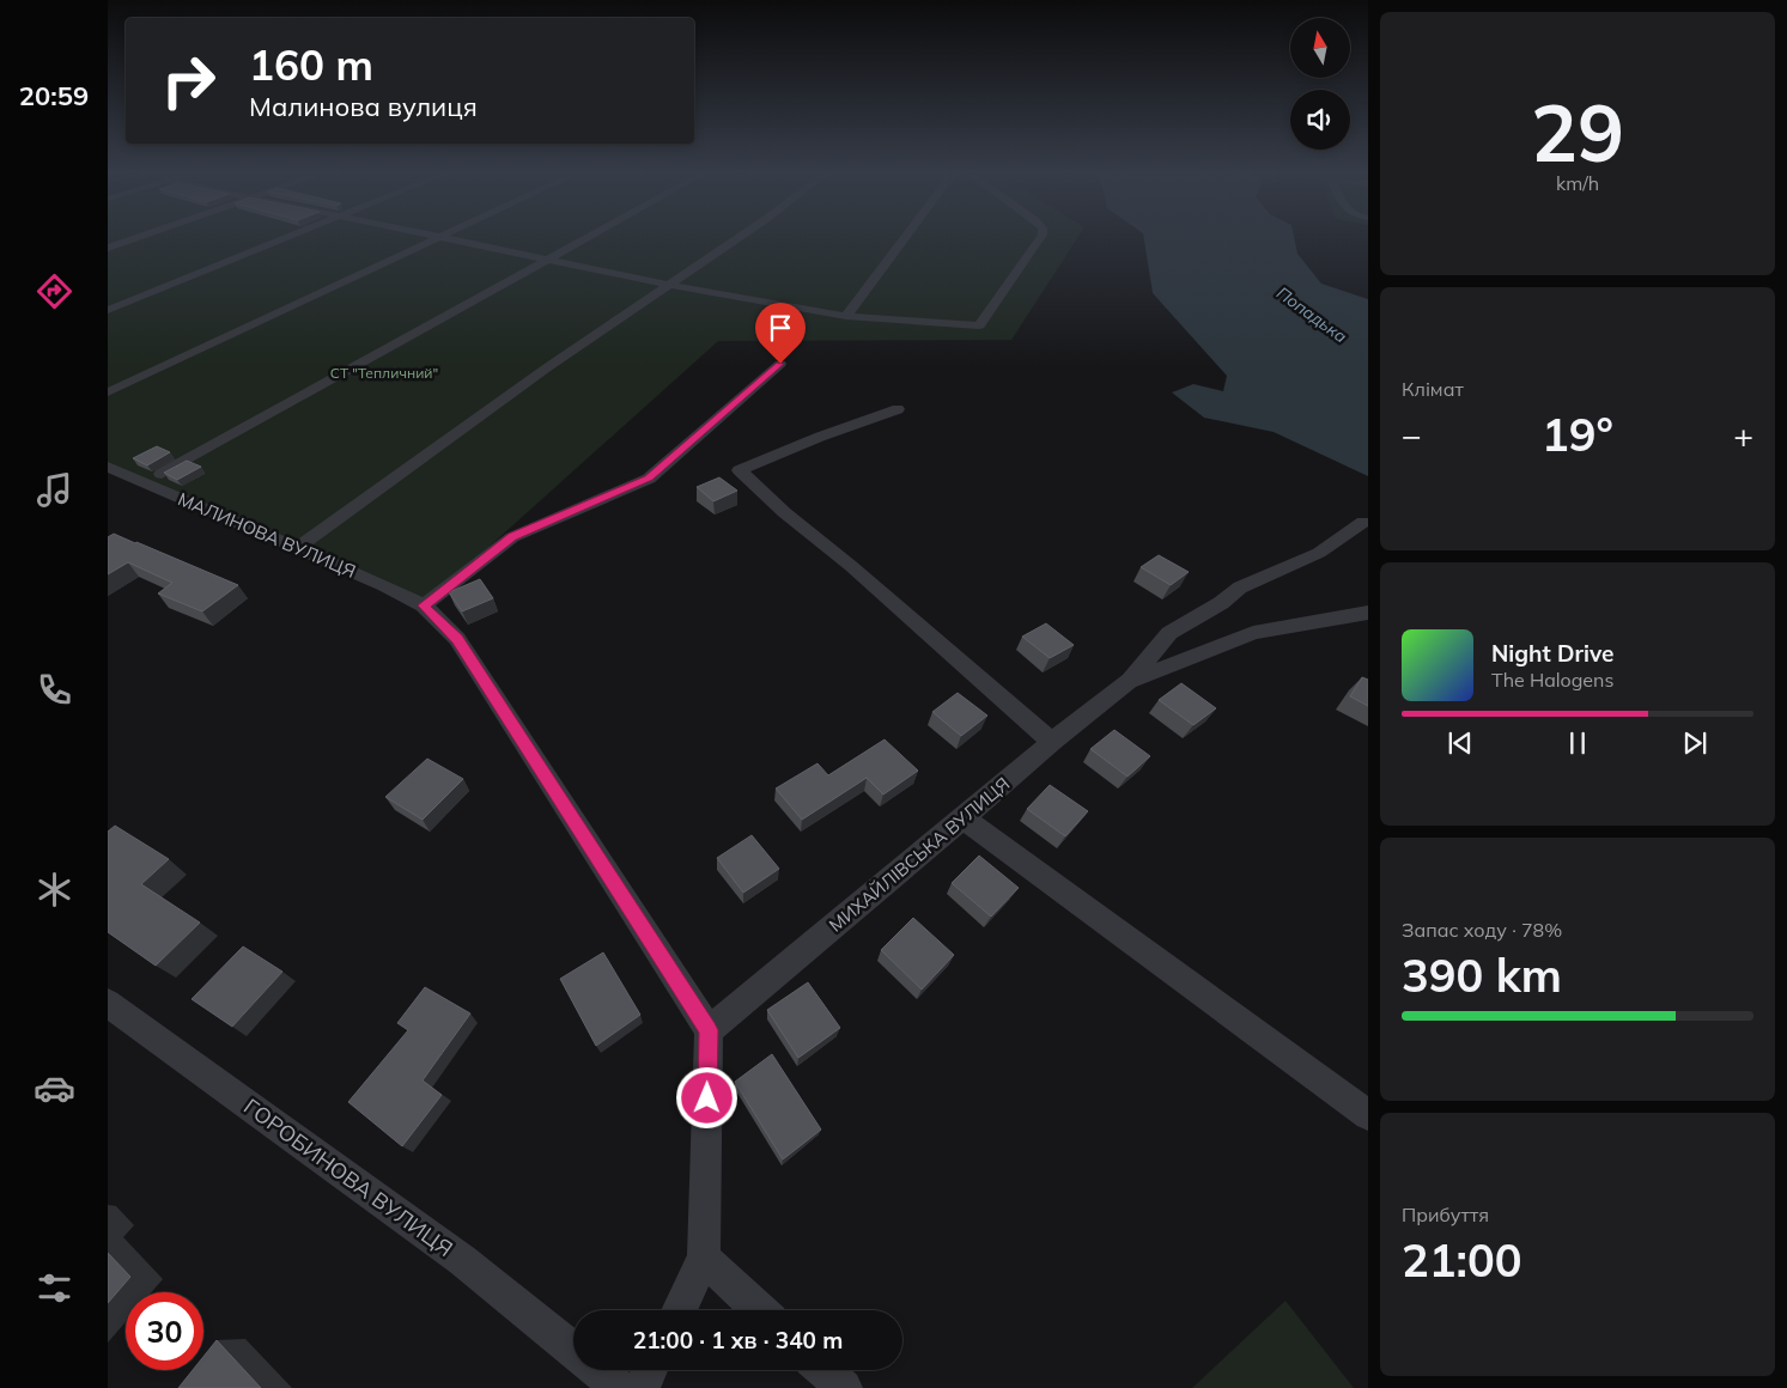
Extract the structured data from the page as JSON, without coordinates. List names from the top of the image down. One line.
{"streets":{"street":["МАЛИНОВА ВУЛИЦЯ","МИХАЙЛІВСЬКА ВУЛИЦЯ","ГОРОБИНОВА ВУЛИЦЯ"]},"crossings":[["МАЛИНОВА ВУЛИЦЯ","МИХАЙЛІВСЬКА ВУЛИЦЯ"]],"water":["Попадька"],"parks":["СТ \"Тепличний\""],"north":"top","page":{"tabs":"20:59","tile":[["29","km/h"],"Клімат",["Запас ходу · 78%","390 km"],["Прибуття","21:00"]],"turn":["160 m","Малинова вулиця"],"heat":["−","19°","+"],"song":["Night Drive","The Halogens"],"limit":"30","trip":"21:00 · 1 хв · 340 m"}}
